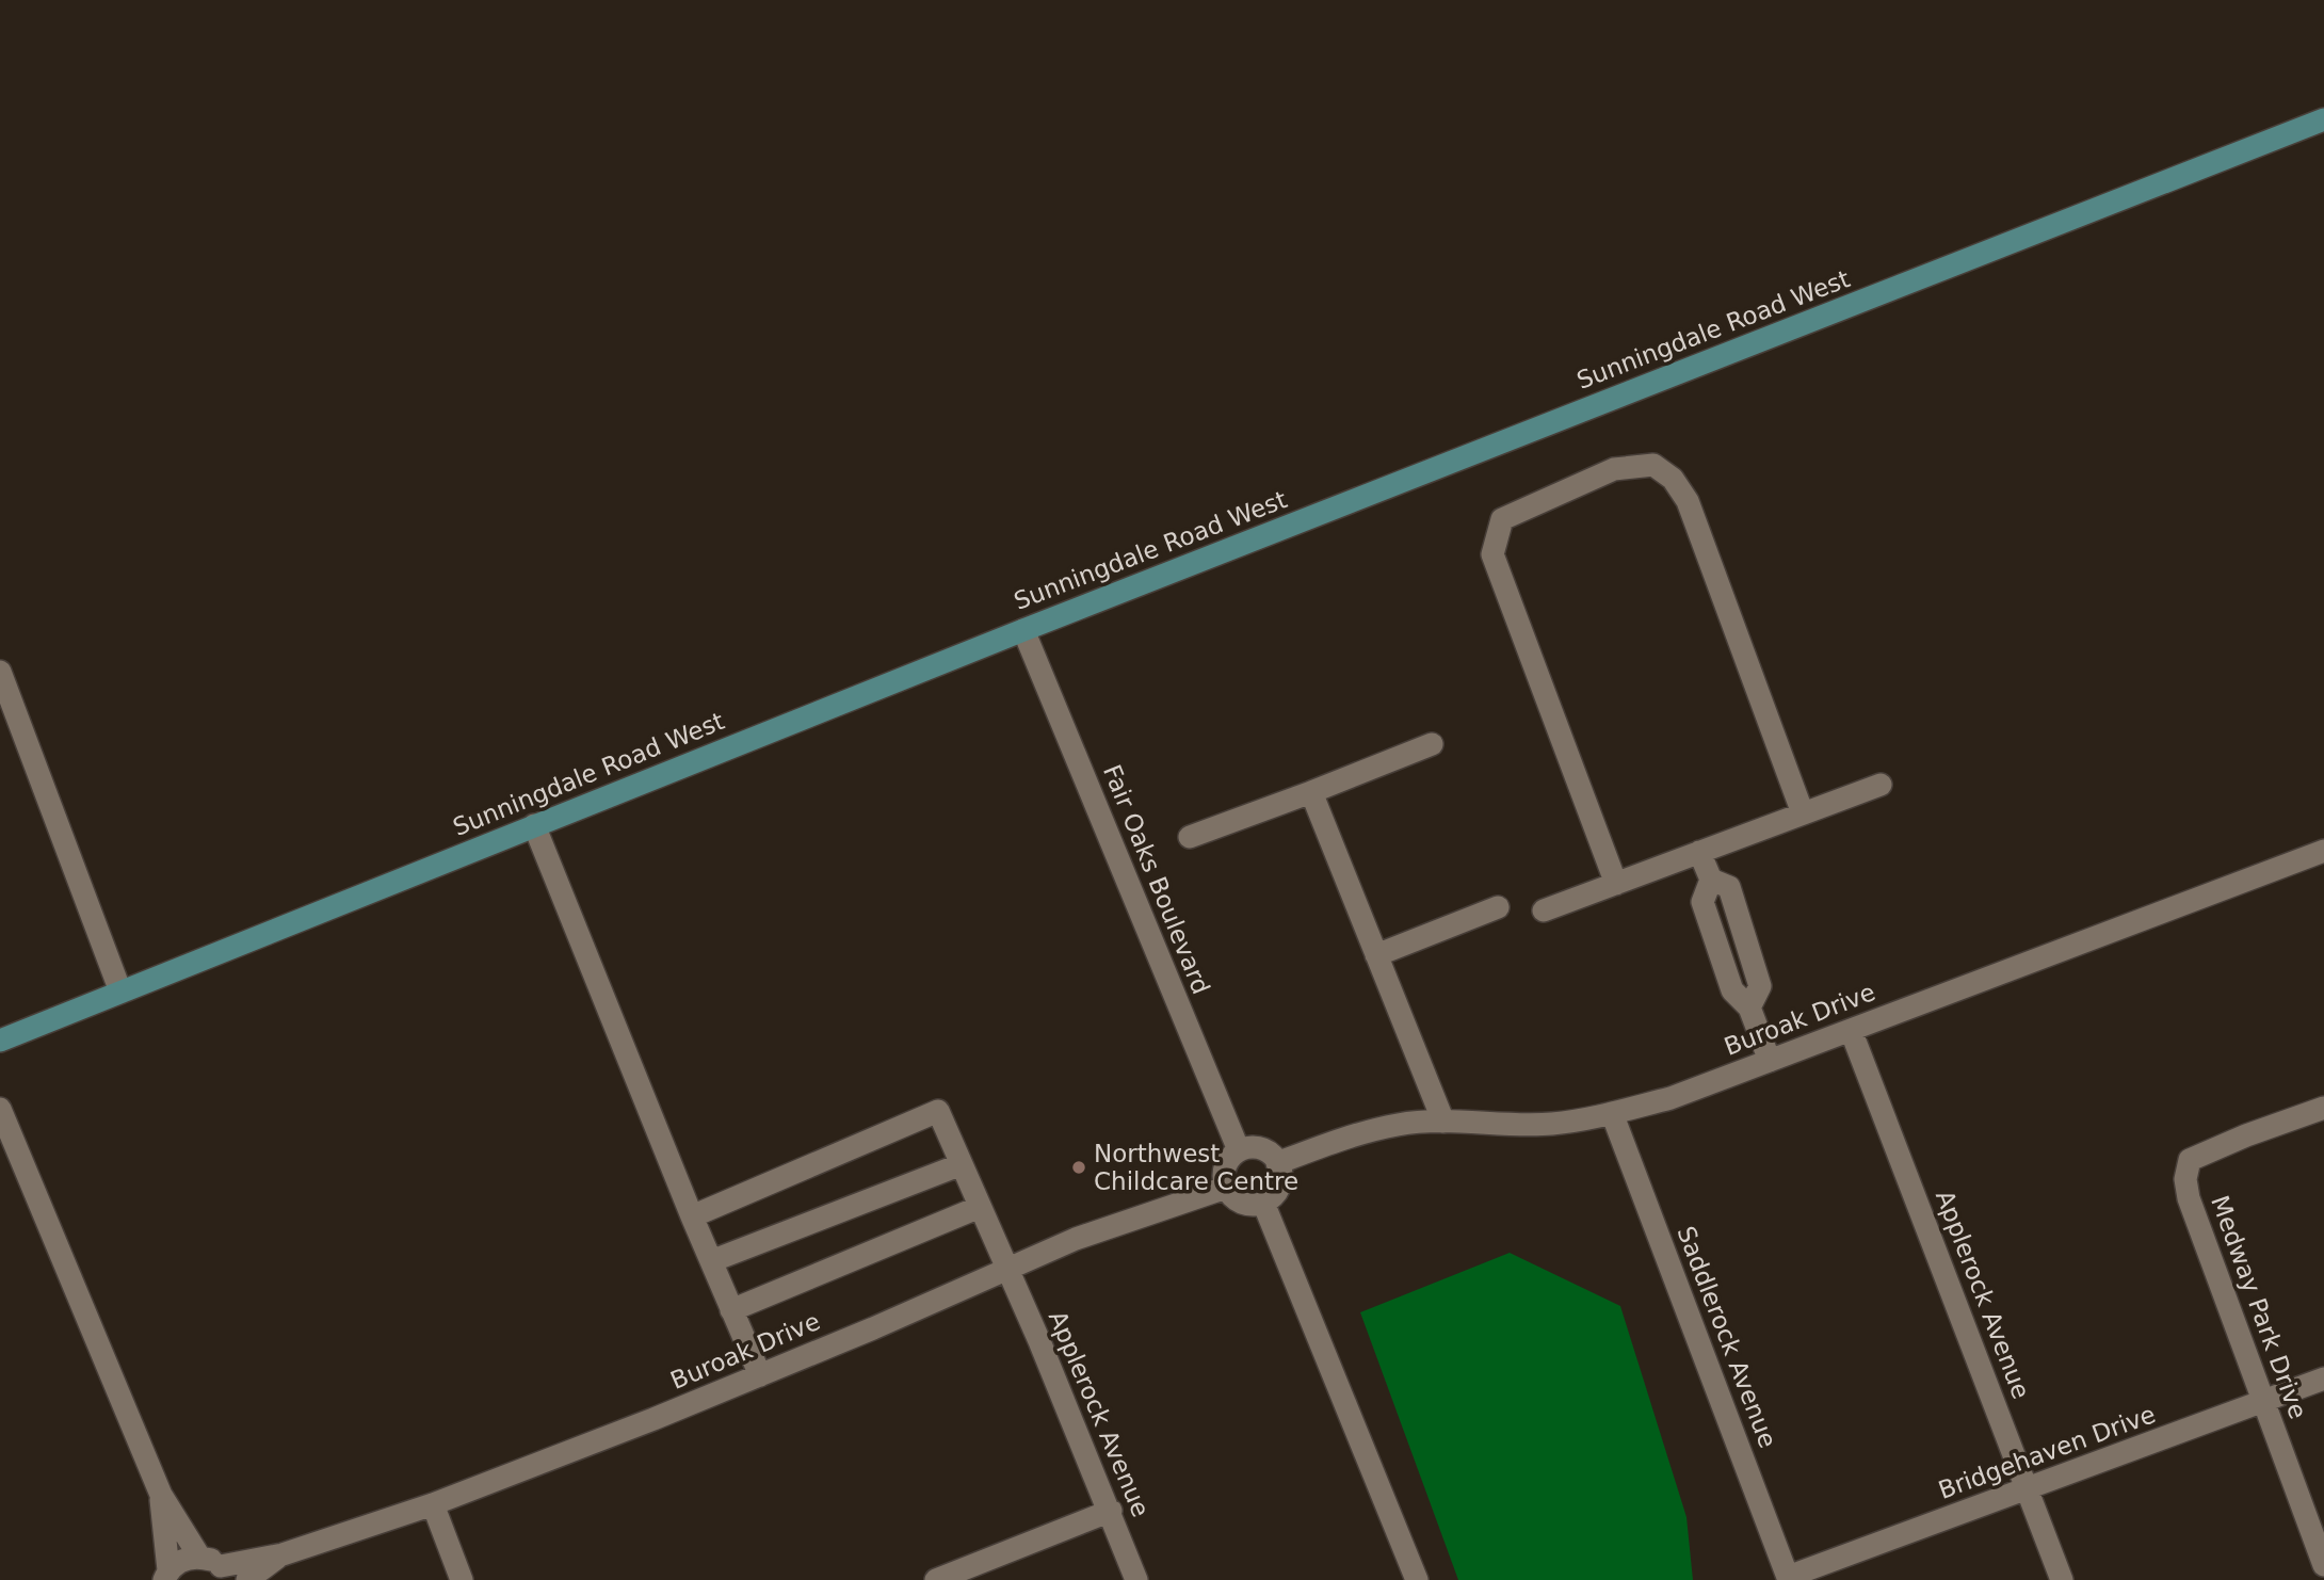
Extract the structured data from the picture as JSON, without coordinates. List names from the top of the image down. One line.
{"streets":{"main road":["Sunningdale Road West"],"street":["Fair Oaks Boulevard","Buroak Drive","Applerock Avenue","Medway Park Drive","Saddlerock Avenue","Bridgehaven Drive"]},"crossings":[["Sunningdale Road West","Fair Oaks Boulevard"],["Fair Oaks Boulevard","Buroak Drive"],["Buroak Drive","Applerock Avenue"],["Buroak Drive","Saddlerock Avenue"],["Applerock Avenue","Bridgehaven Drive"],["Medway Park Drive","Bridgehaven Drive"],["Saddlerock Avenue","Bridgehaven Drive"]],"places":["Northwest Childcare Centre"]}
